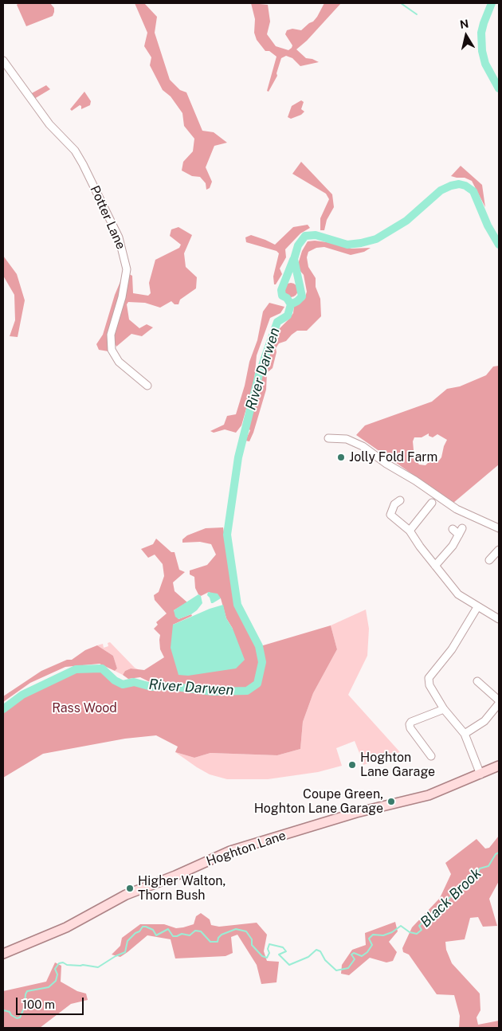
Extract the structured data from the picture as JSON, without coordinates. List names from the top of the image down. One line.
{"streets":{"main road":["Hoghton Lane"],"street":["Potter Lane"]},"water":["River Darwen","Black Brook"],"parks":["Rass Wood"],"places":["Jolly Fold Farm","Hoghton Lane Garage","Coupe Green, Hoghton Lane Garage","Higher Walton, Thorn Bush"],"scale_bar":"100 m","north":"top"}
